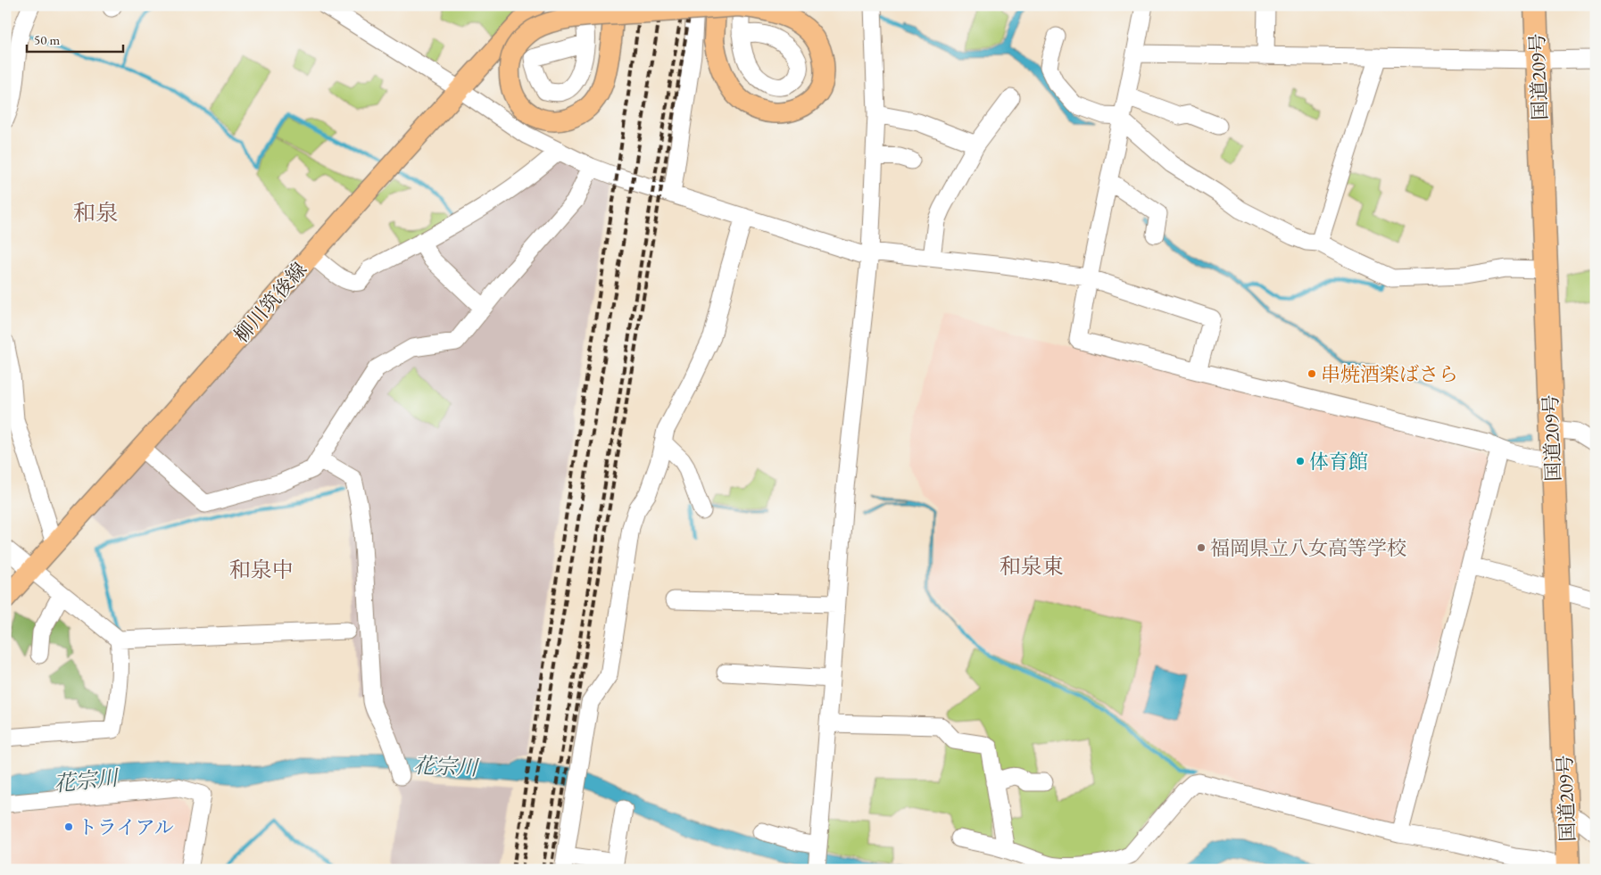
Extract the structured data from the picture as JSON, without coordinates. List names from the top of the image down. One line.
{"streets":{"highway":["国道209号"],"main road":["柳川筑後線"]},"districts":["和泉","和泉東","和泉中"],"water":["花宗川"],"places":["串焼酒楽ばさら","体育館","福岡県立八女高等学校","トライアル"],"scale_bar":"50 m"}
